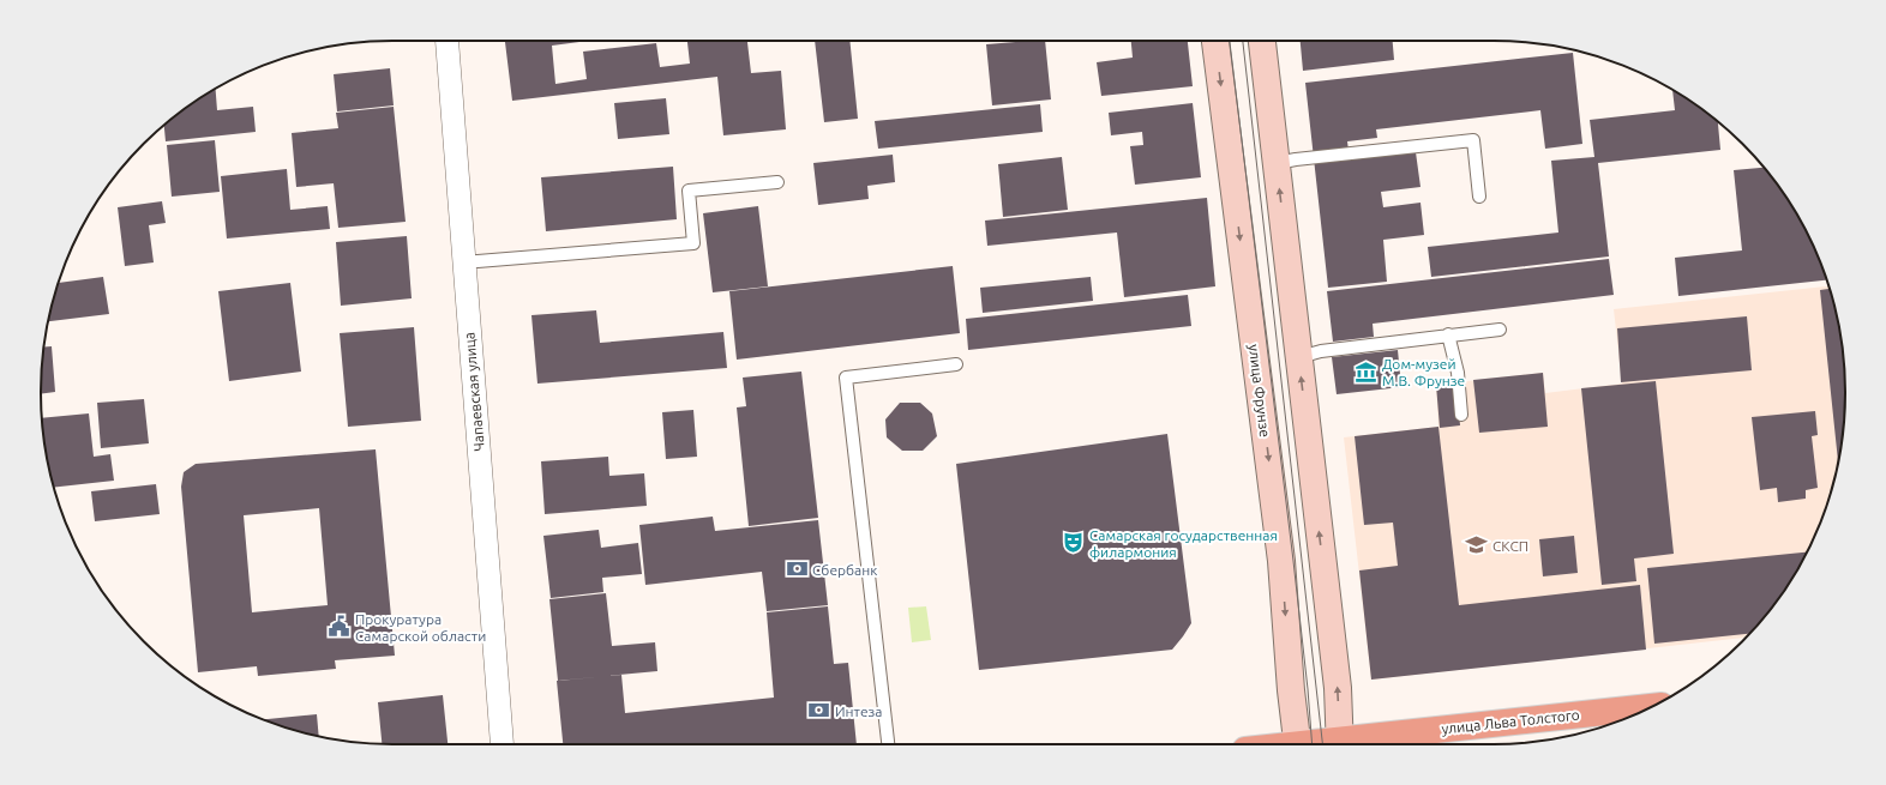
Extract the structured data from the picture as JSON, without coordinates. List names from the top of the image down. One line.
{"streets":{"main road":["улица Фрунзе","улица Льва Толстого"],"street":["Чапаевская улица"]},"places":{"museum":["Дом-музей М.В. Фрунзе"],"theatre":["Самарская государственная филармония"],"school or university":["СКСП"],"bank":["Сбербанк","Интеза"],"public building":["Прокуратура Самарской области"]}}
